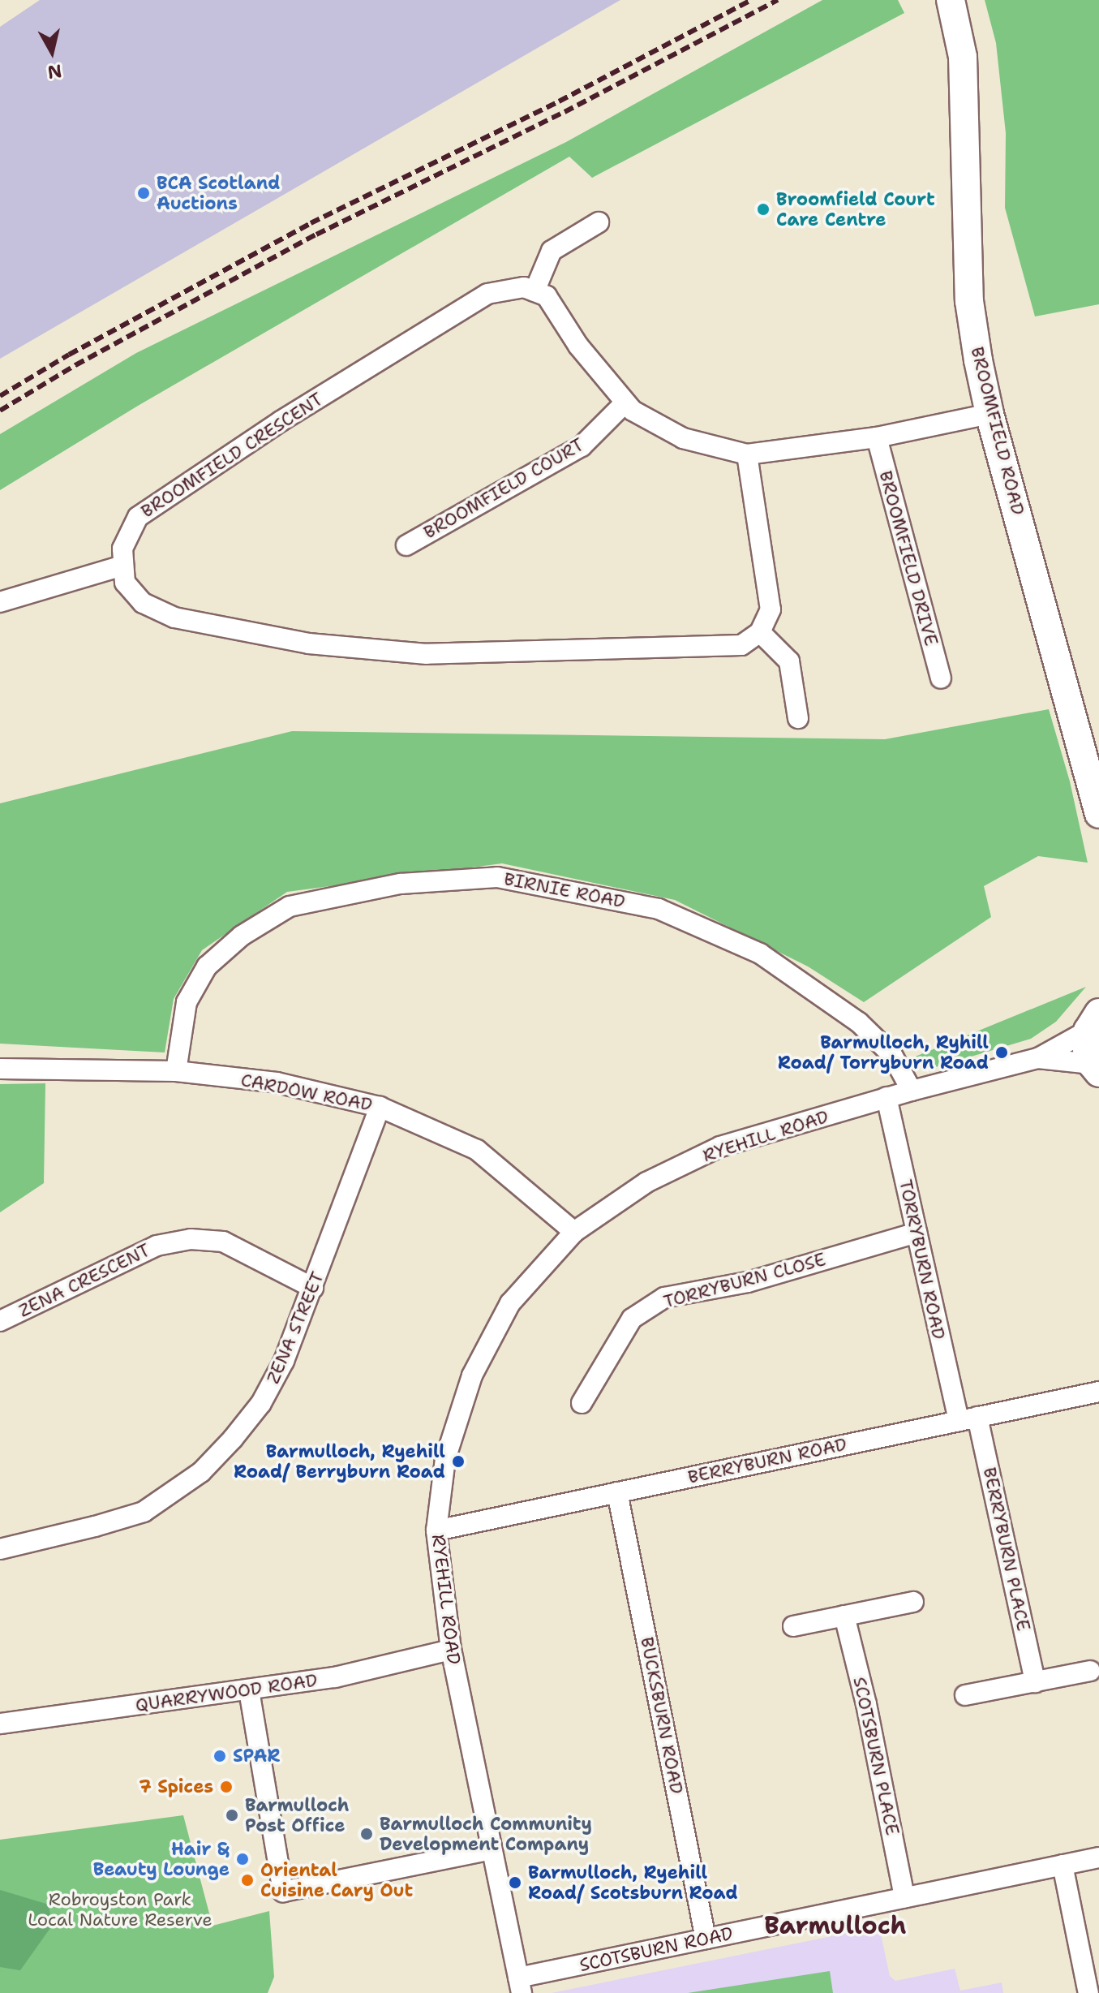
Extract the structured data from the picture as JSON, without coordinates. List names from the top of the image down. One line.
{"streets":{"street":["BROOMFIELD ROAD","BROOMFIELD CRESCENT","BROOMFIELD COURT","BROOMFIELD DRIVE","BIRNIE ROAD","CARDOW ROAD","RYEHILL ROAD","TORRYBURN ROAD","ZENA CRESCENT","TORRYBURN CLOSE","ZENA STREET","BERRYBURN ROAD","BERRYBURN PLACE","QUARRYWOOD ROAD","BUCKSBURN ROAD","SCOTSBURN PLACE","SCOTSBURN ROAD"]},"crossings":[["BIRNIE ROAD","CARDOW ROAD"],["BIRNIE ROAD","RYEHILL ROAD"],["CARDOW ROAD","RYEHILL ROAD"],["CARDOW ROAD","ZENA STREET"],["RYEHILL ROAD","TORRYBURN ROAD"],["RYEHILL ROAD","BERRYBURN ROAD"],["RYEHILL ROAD","QUARRYWOOD ROAD"],["RYEHILL ROAD","SCOTSBURN ROAD"],["TORRYBURN ROAD","TORRYBURN CLOSE"],["TORRYBURN ROAD","BERRYBURN ROAD"],["TORRYBURN ROAD","BERRYBURN PLACE"],["ZENA CRESCENT","ZENA STREET"],["BERRYBURN ROAD","BERRYBURN PLACE"],["BERRYBURN ROAD","BUCKSBURN ROAD"],["BUCKSBURN ROAD","SCOTSBURN ROAD"],["SCOTSBURN PLACE","SCOTSBURN ROAD"]],"districts":["Barmulloch"],"parks":["Robroyston Park Local Nature Reserve"],"places":["BCA Scotland Auctions","Broomfield Court Care Centre","Barmulloch, Ryhill Road/ Torryburn Road","Barmulloch, Ryehill Road/ Berryburn Road","SPAR","7 Spices","Barmulloch Post Office","Barmulloch Community Development Company","Hair & Beauty Lounge","Oriental Cuisine Cary Out","Barmulloch, Ryehill Road/ Scotsburn Road"],"north":"bottom"}
